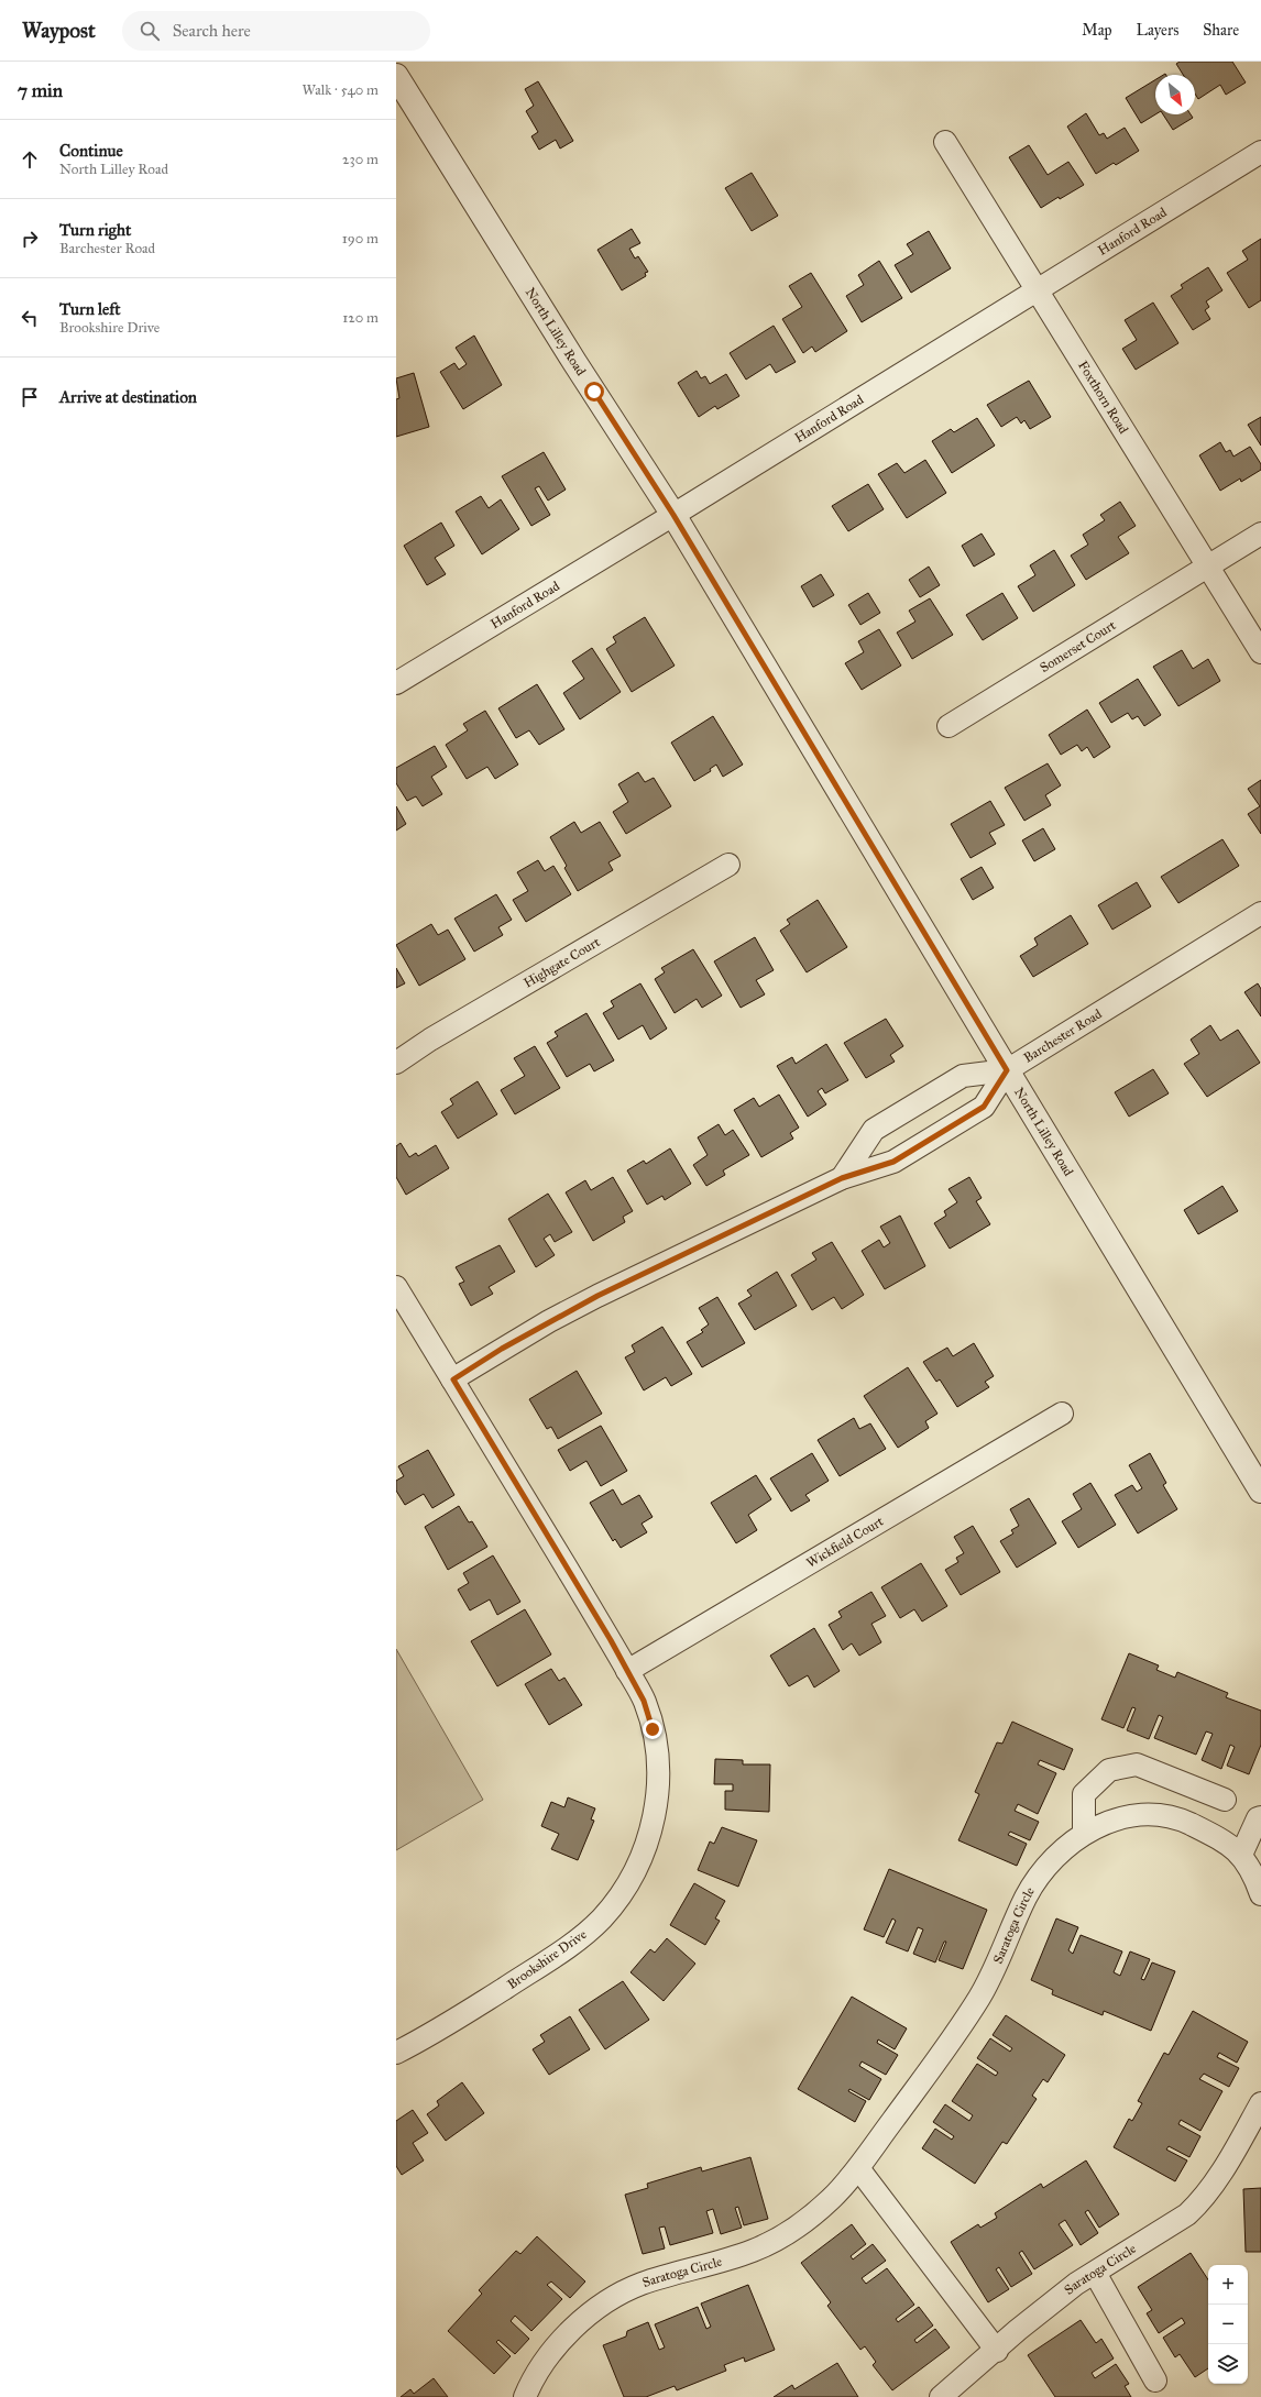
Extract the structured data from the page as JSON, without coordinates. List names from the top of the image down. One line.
{"streets":{"street":["Hanford Road","North Lilley Road","Foxthorn Road","Somerset Court","Highgate Court","Barchester Road","Wickfield Court","Saratoga Circle","Brookshire Drive"]},"crossings":[["Hanford Road","North Lilley Road"],["Hanford Road","Foxthorn Road"],["North Lilley Road","Barchester Road"],["Foxthorn Road","Somerset Court"],["Barchester Road","Brookshire Drive"],["Wickfield Court","Brookshire Drive"]],"north":"bottom right","page":{"header":"Waypost","search":"Search here","nav":["Map","Layers","Share"],"heading":["7 min","Walk · 540 m"],"list":[["Continue","North Lilley Road","230 m"],["Turn right","Barchester Road","190 m"],["Turn left","Brookshire Drive","120 m"],"Arrive at destination"],"map_buttons":["+","−"]}}
